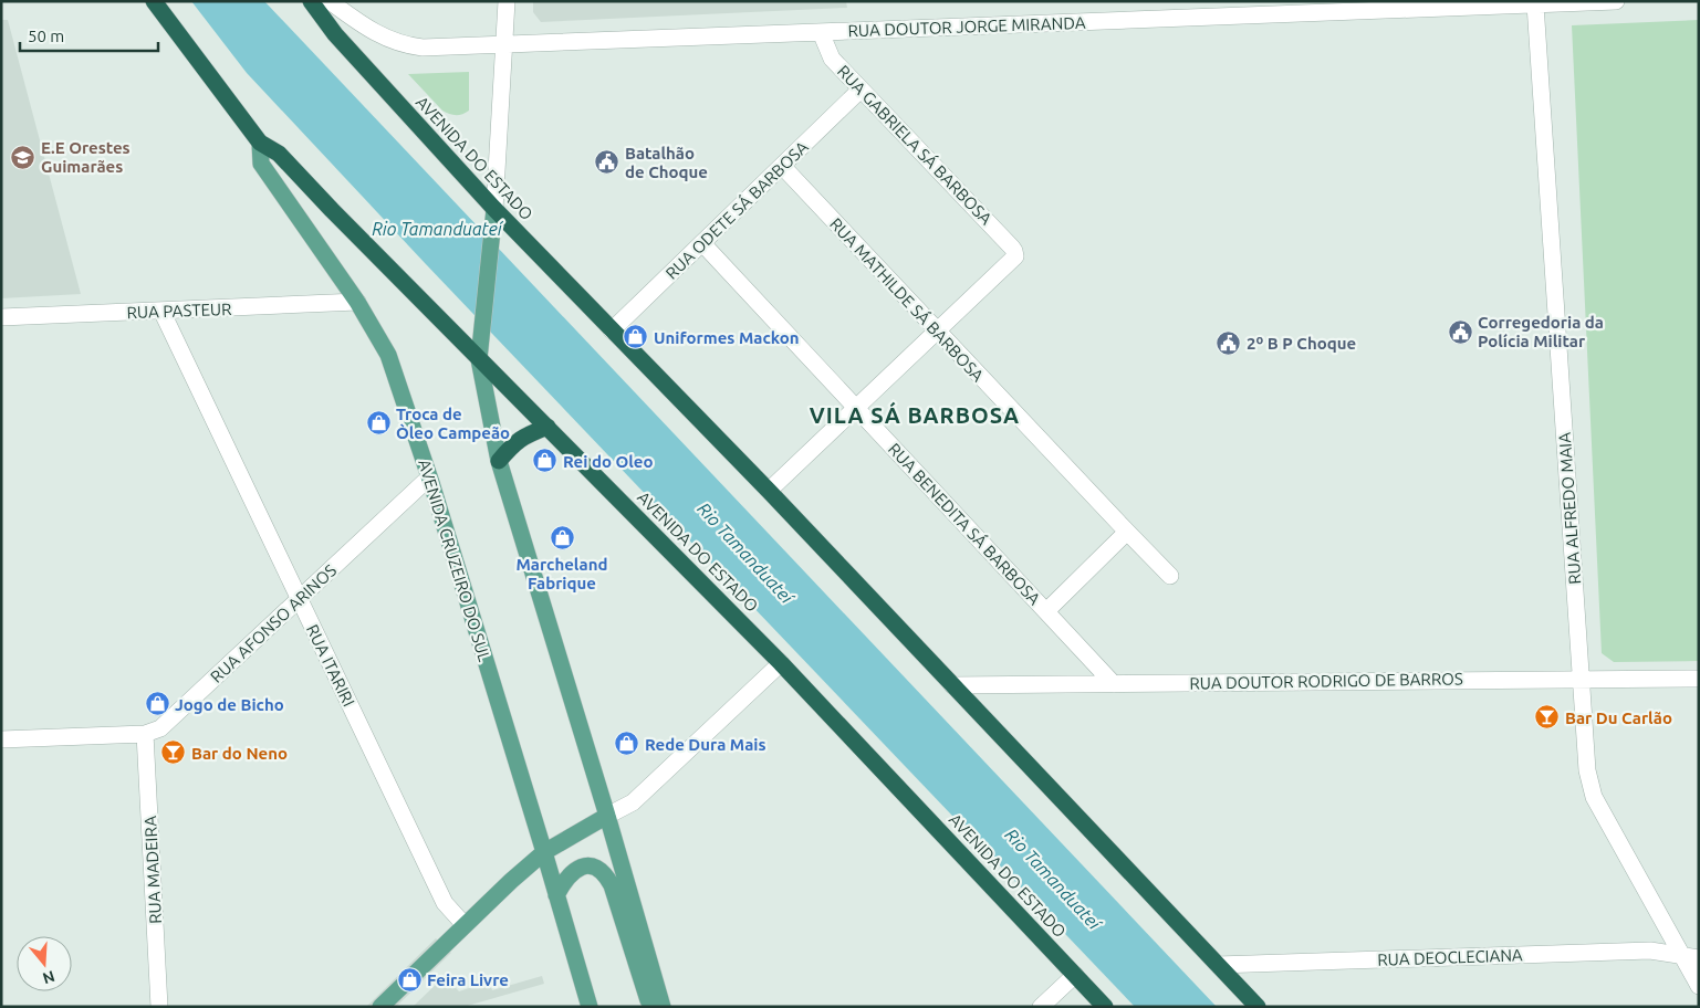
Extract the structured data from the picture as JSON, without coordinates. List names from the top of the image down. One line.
{"streets":{"highway":["AVENIDA DO ESTADO"],"main road":["AVENIDA CRUZEIRO DO SUL"],"street":["RUA DOUTOR JORGE MIRANDA","RUA GABRIELA SÁ BARBOSA","RUA ODETE SÁ BARBOSA","RUA MATHILDE SÁ BARBOSA","RUA PASTEUR","RUA ALFREDO MAIA","RUA BENEDITA SÁ BARBOSA","RUA AFONSO ARINOS","RUA ITARIRI","RUA DOUTOR RODRIGO DE BARROS","RUA MADEIRA","RUA DEOCLECIANA"]},"crossings":[["RUA DOUTOR JORGE MIRANDA","RUA GABRIELA SÁ BARBOSA"],["RUA DOUTOR JORGE MIRANDA","RUA ALFREDO MAIA"],["RUA GABRIELA SÁ BARBOSA","RUA ODETE SÁ BARBOSA"],["RUA GABRIELA SÁ BARBOSA","RUA MATHILDE SÁ BARBOSA"],["AVENIDA DO ESTADO","RUA ODETE SÁ BARBOSA"],["AVENIDA DO ESTADO","AVENIDA CRUZEIRO DO SUL"],["AVENIDA DO ESTADO","RUA DOUTOR RODRIGO DE BARROS"],["AVENIDA DO ESTADO","RUA DEOCLECIANA"],["RUA ODETE SÁ BARBOSA","RUA MATHILDE SÁ BARBOSA"],["RUA ODETE SÁ BARBOSA","RUA BENEDITA SÁ BARBOSA"],["RUA PASTEUR","AVENIDA CRUZEIRO DO SUL"],["RUA PASTEUR","RUA ITARIRI"],["RUA ALFREDO MAIA","RUA DOUTOR RODRIGO DE BARROS"],["RUA ALFREDO MAIA","RUA DEOCLECIANA"],["RUA BENEDITA SÁ BARBOSA","RUA DOUTOR RODRIGO DE BARROS"],["AVENIDA CRUZEIRO DO SUL","RUA AFONSO ARINOS"],["RUA AFONSO ARINOS","RUA ITARIRI"],["RUA AFONSO ARINOS","RUA MADEIRA"]],"districts":["VILA SÁ BARBOSA"],"water":["Rio Tamanduateí"],"places":{"school or university":["E.E Orestes Guimarães"],"public building":["Batalhão de Choque","Corregedoria da Polícia Militar","2º B P Choque"],"shop":["Uniformes Mackon","Troca de Òleo Campeão","Rei do Oleo","Marcheland Fabrique","Jogo de Bicho","Rede Dura Mais","Feira Livre"],"bar":["Bar Du Carlão","Bar do Neno"]},"scale_bar":"50 m","north":"bottom"}
